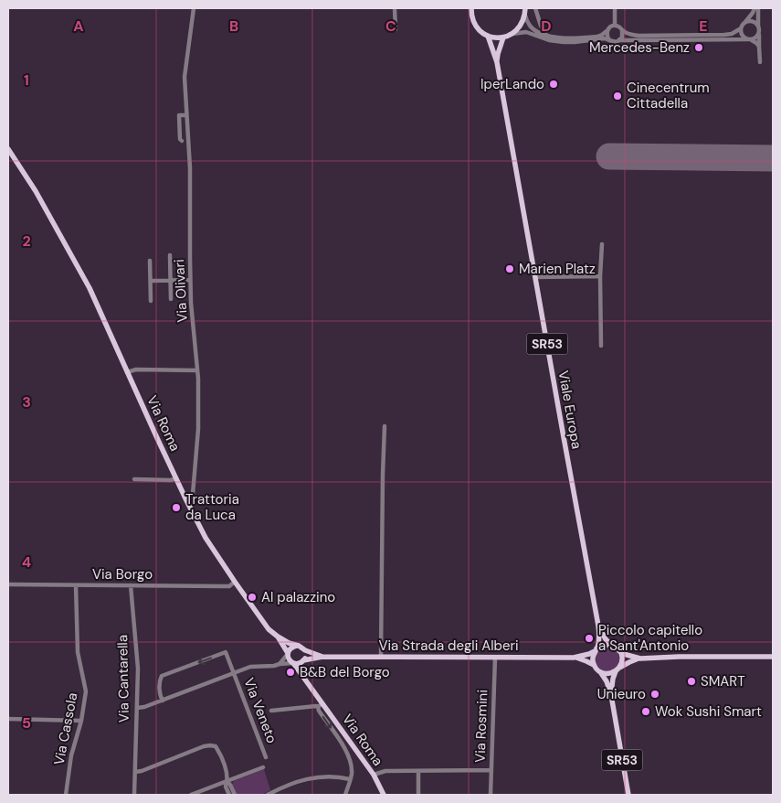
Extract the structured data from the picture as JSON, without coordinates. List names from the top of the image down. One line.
{"streets":{"main road":["SR53","Viale Europa","Via Roma","Via Strada degli Alberi"],"street":["Via Olivari","Via Borgo","Via Cantarella","Via Veneto","Via Rosmini","Via Cassola"]},"crossings":[["Via Olivari","Via Roma"],["SR53","Viale Europa"],["SR53","Via Strada degli Alberi"],["Viale Europa","Via Strada degli Alberi"],["Via Roma","Via Borgo"],["Via Roma","Via Strada degli Alberi"],["Via Borgo","Via Cantarella"],["Via Borgo","Via Cassola"],["Via Strada degli Alberi","Via Rosmini"]],"places":["Mercedes-Benz","IperLando","Cinecentrum Cittadella","Marien Platz","Trattoria da Luca","Al palazzino","Piccolo capitello a Sant'Antonio","B&B del Borgo","SMART","Unieuro","Wok Sushi Smart"],"grid":{"columns":["A","B","C","D","E"],"rows":["1","2","3","4","5"]}}
